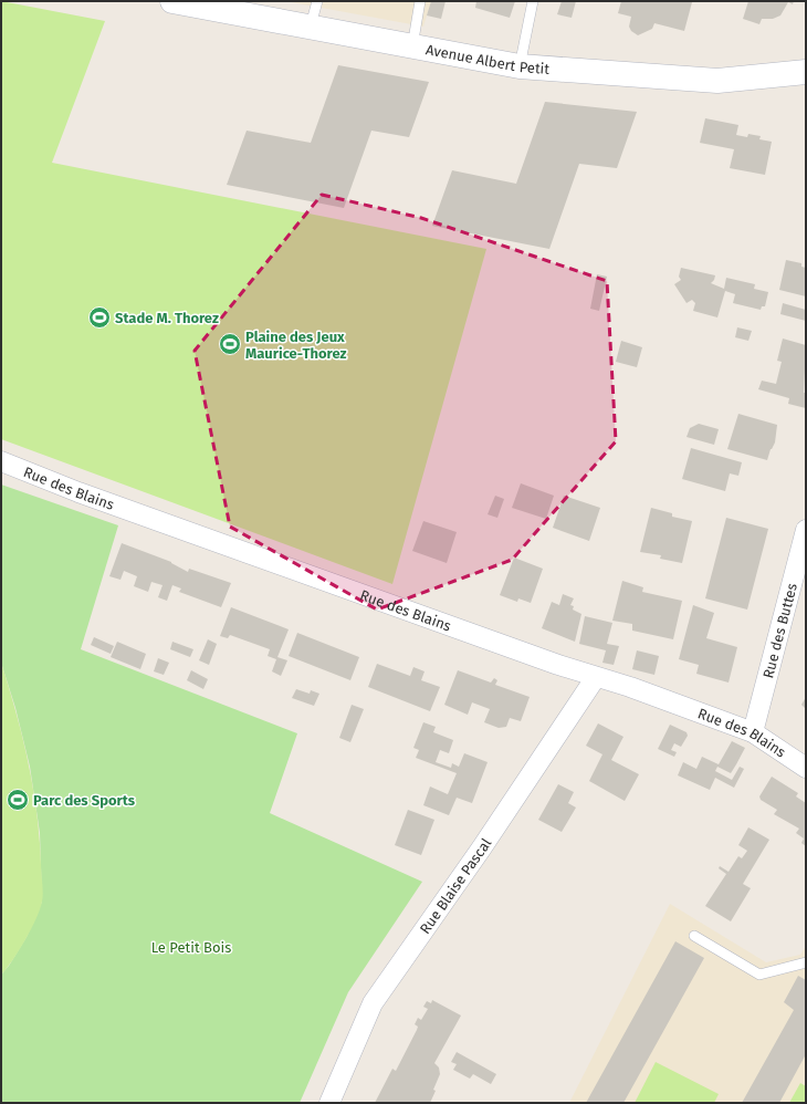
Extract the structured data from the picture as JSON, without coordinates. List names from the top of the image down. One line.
{"streets":{"main road":["Avenue Albert Petit"],"street":["Rue des Blains","Rue des Buttes","Rue Blaise Pascal"]},"crossings":[["Rue des Blains","Rue des Buttes"],["Rue des Blains","Rue Blaise Pascal"]],"parks":["Le Petit Bois"],"places":{"sports":["Stade M. Thorez","Plaine des Jeux Maurice-Thorez","Parc des Sports"]}}
